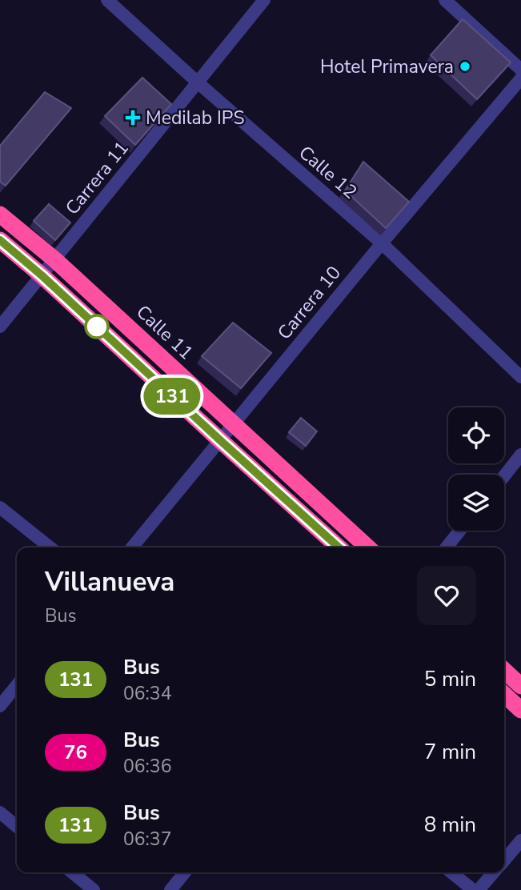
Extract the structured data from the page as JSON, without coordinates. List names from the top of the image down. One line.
{"streets":{"highway":["Calle 11"],"street":["Calle 12","Carrera 11","Carrera 10"]},"crossings":[["Calle 12","Carrera 11"],["Calle 12","Carrera 10"],["Carrera 11","Calle 11"],["Carrera 10","Calle 11"]],"places":{"other":["Hotel Primavera"],"health":["Medilab IPS"]},"lines":["bus line 131"],"page":{"on_map":"131","heading":["Villanueva","Bus"],"list":[{"mark":"131","name":"Bus","note":"06:34","value":"5 min"},{"mark":"76","name":"Bus","note":"06:36","value":"7 min"},{"mark":"131","name":"Bus","note":"06:37","value":"8 min"}]}}
